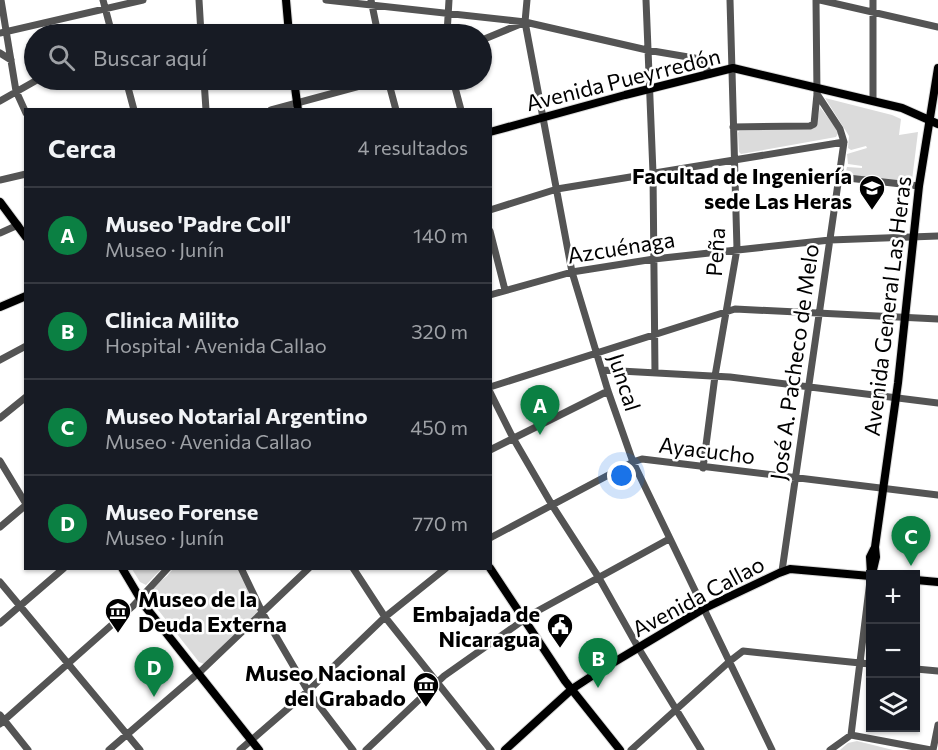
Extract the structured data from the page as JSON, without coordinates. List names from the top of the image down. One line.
{"streets":{"main road":["Avenida Pueyrredón","Avenida General Las Heras","Avenida Callao"],"street":["Azcuénaga","Peña","José A. Pacheco de Melo","Juncal","Ayacucho"]},"crossings":[["Avenida Pueyrredón","Peña"],["Avenida Pueyrredón","Avenida General Las Heras"],["Avenida Pueyrredón","Juncal"],["Azcuénaga","Peña"],["Azcuénaga","Avenida General Las Heras"],["Azcuénaga","José A. Pacheco de Melo"],["Azcuénaga","Juncal"],["Peña","Ayacucho"],["Avenida General Las Heras","Ayacucho"],["José A. Pacheco de Melo","Ayacucho"],["José A. Pacheco de Melo","Avenida Callao"],["Juncal","Ayacucho"],["Juncal","Avenida Callao"]],"places":{"school or university":["Facultad de Ingeniería sede Las Heras"],"museum":["Museo de la Deuda Externa","Museo Nacional del Grabado"],"public building":["Embajada de Nicaragua"]},"page":{"search":"Buscar aquí","heading":["Cerca","4 resultados"],"list":[{"mark":"A","name":"Museo 'Padre Coll'","note":"Museo · Junín","value":"140 m"},{"mark":"B","name":"Clinica Milito","note":"Hospital · Avenida Callao","value":"320 m"},{"mark":"C","name":"Museo Notarial Argentino","note":"Museo · Avenida Callao","value":"450 m"},{"mark":"D","name":"Museo Forense","note":"Museo · Junín","value":"770 m"}],"pins":["A","C","B","D"],"map_buttons":["+","−"]}}
